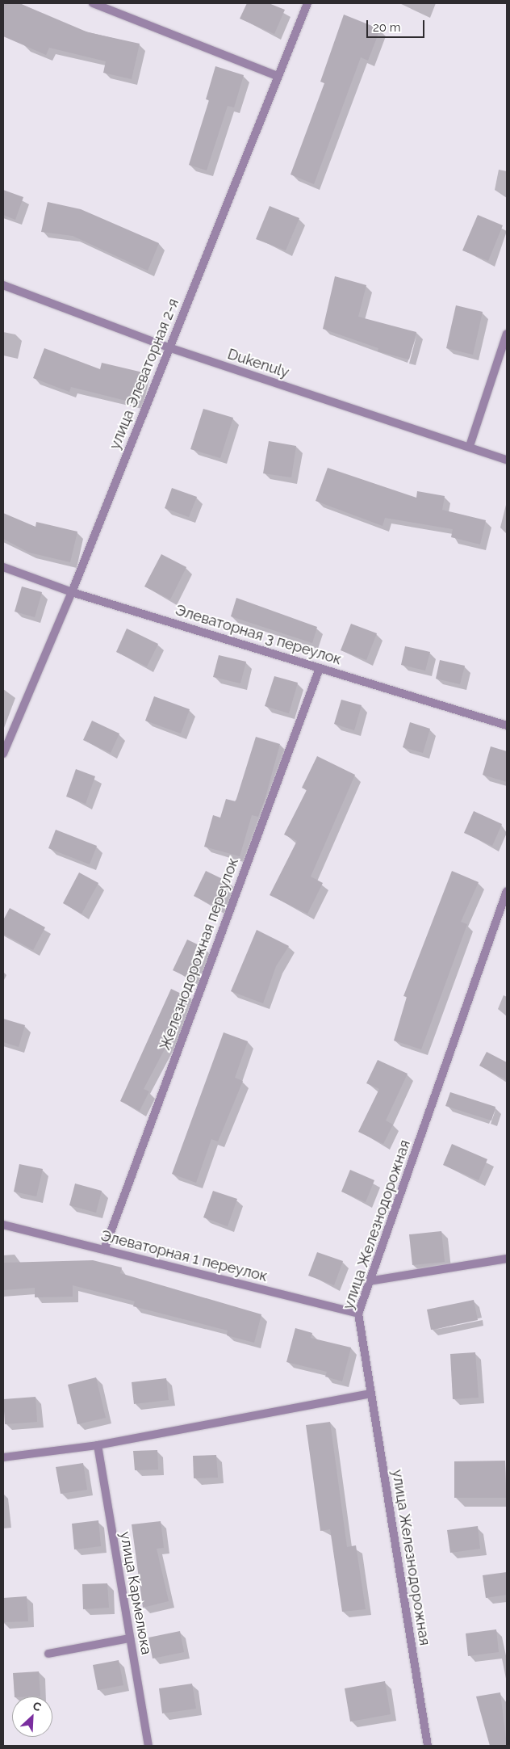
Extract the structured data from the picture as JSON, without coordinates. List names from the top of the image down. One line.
{"streets":{"street":["Dukenuly","улица Элеваторная 2-я","Элеваторная 3 переулок","Железнодорожная переулок","улица Железнодорожная","Элеваторная 1 переулок","улица Кармелюка"]},"crossings":[["Dukenuly","улица Элеваторная 2-я"],["улица Элеваторная 2-я","Элеваторная 3 переулок"],["Элеваторная 3 переулок","Железнодорожная переулок"],["Железнодорожная переулок","Элеваторная 1 переулок"],["улица Железнодорожная","Элеваторная 1 переулок"]],"scale_bar":"20 m","north":"top right"}
